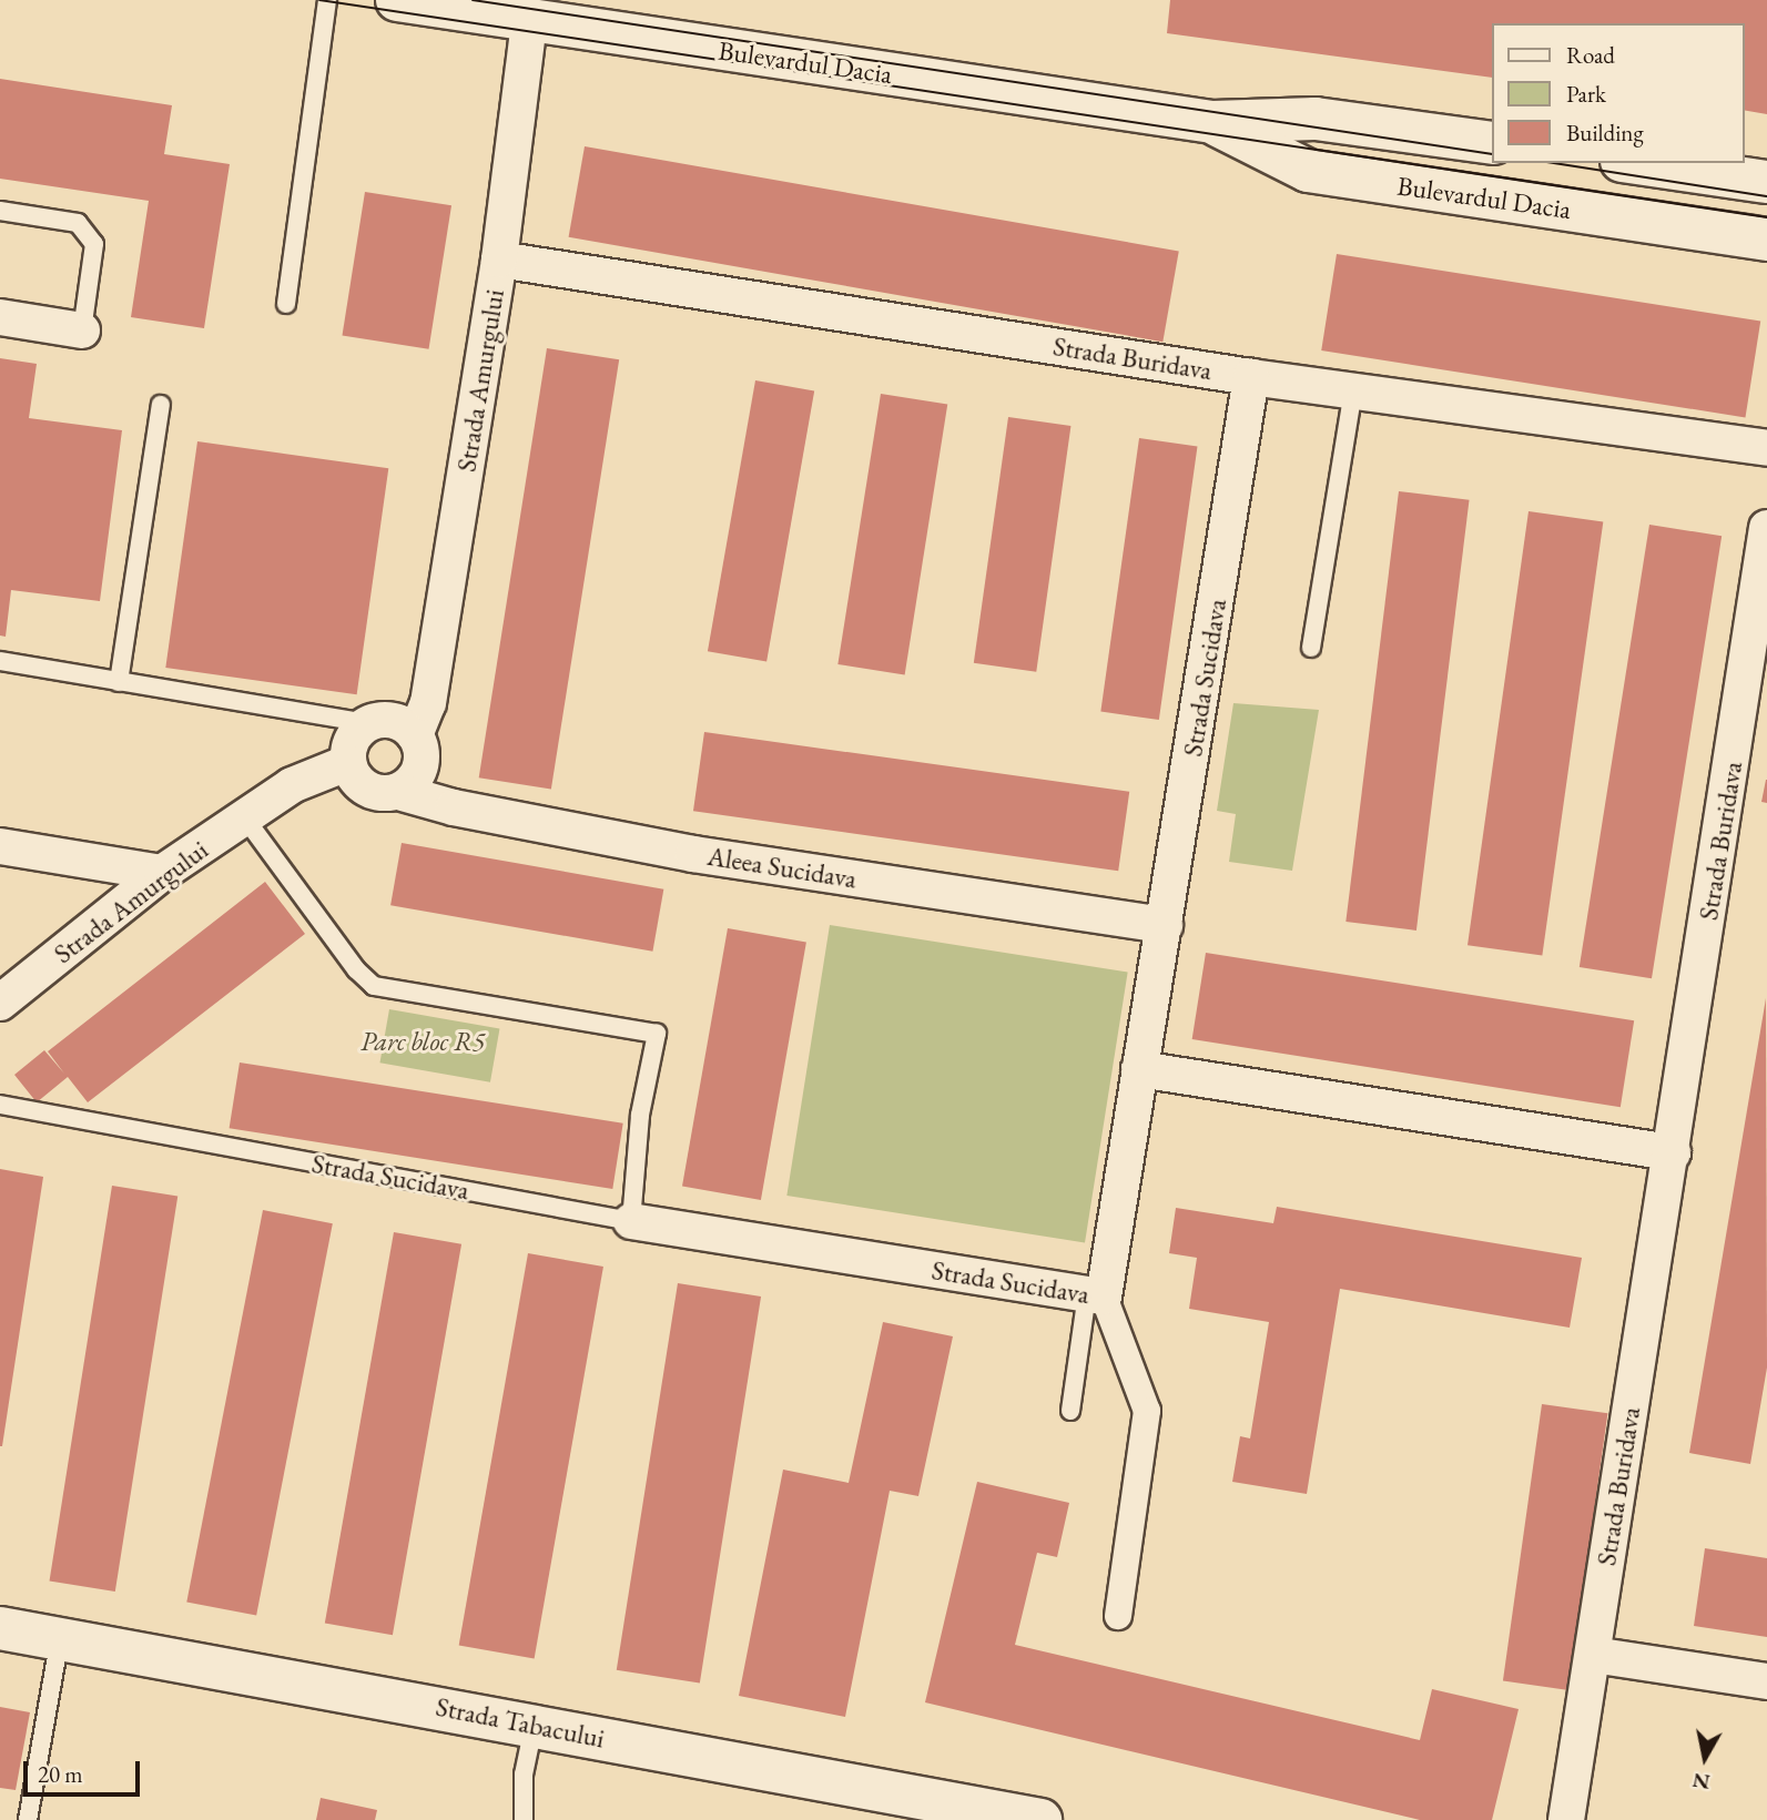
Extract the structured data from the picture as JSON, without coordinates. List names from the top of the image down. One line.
{"streets":{"street":["Bulevardul Dacia","Strada Buridava","Strada Amurgului","Strada Sucidava","Aleea Sucidava","Strada Tabacului"]},"crossings":[["Bulevardul Dacia","Strada Amurgului"],["Strada Buridava","Strada Amurgului"],["Strada Buridava","Strada Sucidava"],["Strada Amurgului","Aleea Sucidava"],["Strada Sucidava","Aleea Sucidava"]],"parks":["Parc bloc R5"],"legend":["Road","Park","Building"],"scale_bar":"20 m","north":"bottom"}
